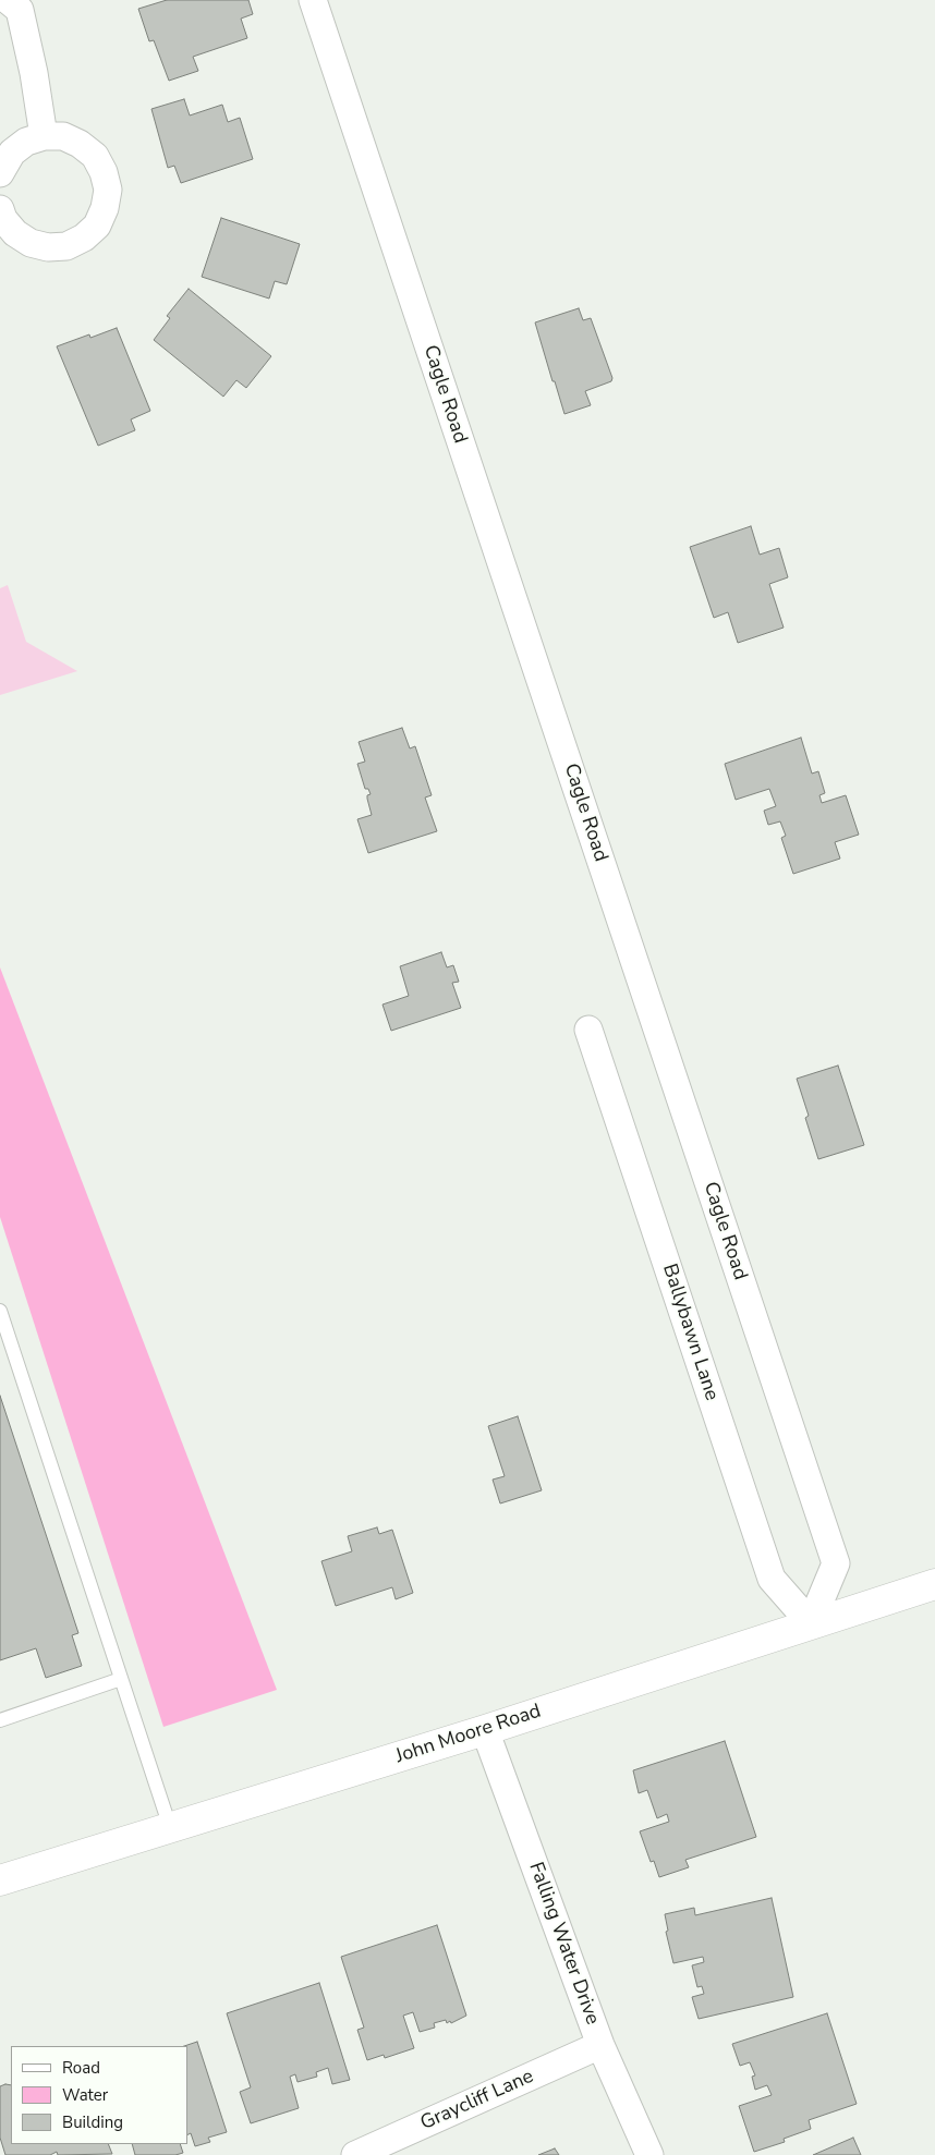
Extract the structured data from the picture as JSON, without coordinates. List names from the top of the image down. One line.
{"streets":{"street":["Cagle Road","Ballybawn Lane","John Moore Road","Falling Water Drive","Graycliff Lane"]},"crossings":[["Cagle Road","Ballybawn Lane"],["Cagle Road","John Moore Road"],["Ballybawn Lane","John Moore Road"],["John Moore Road","Falling Water Drive"],["Falling Water Drive","Graycliff Lane"]],"legend":["Road","Water","Building"]}
